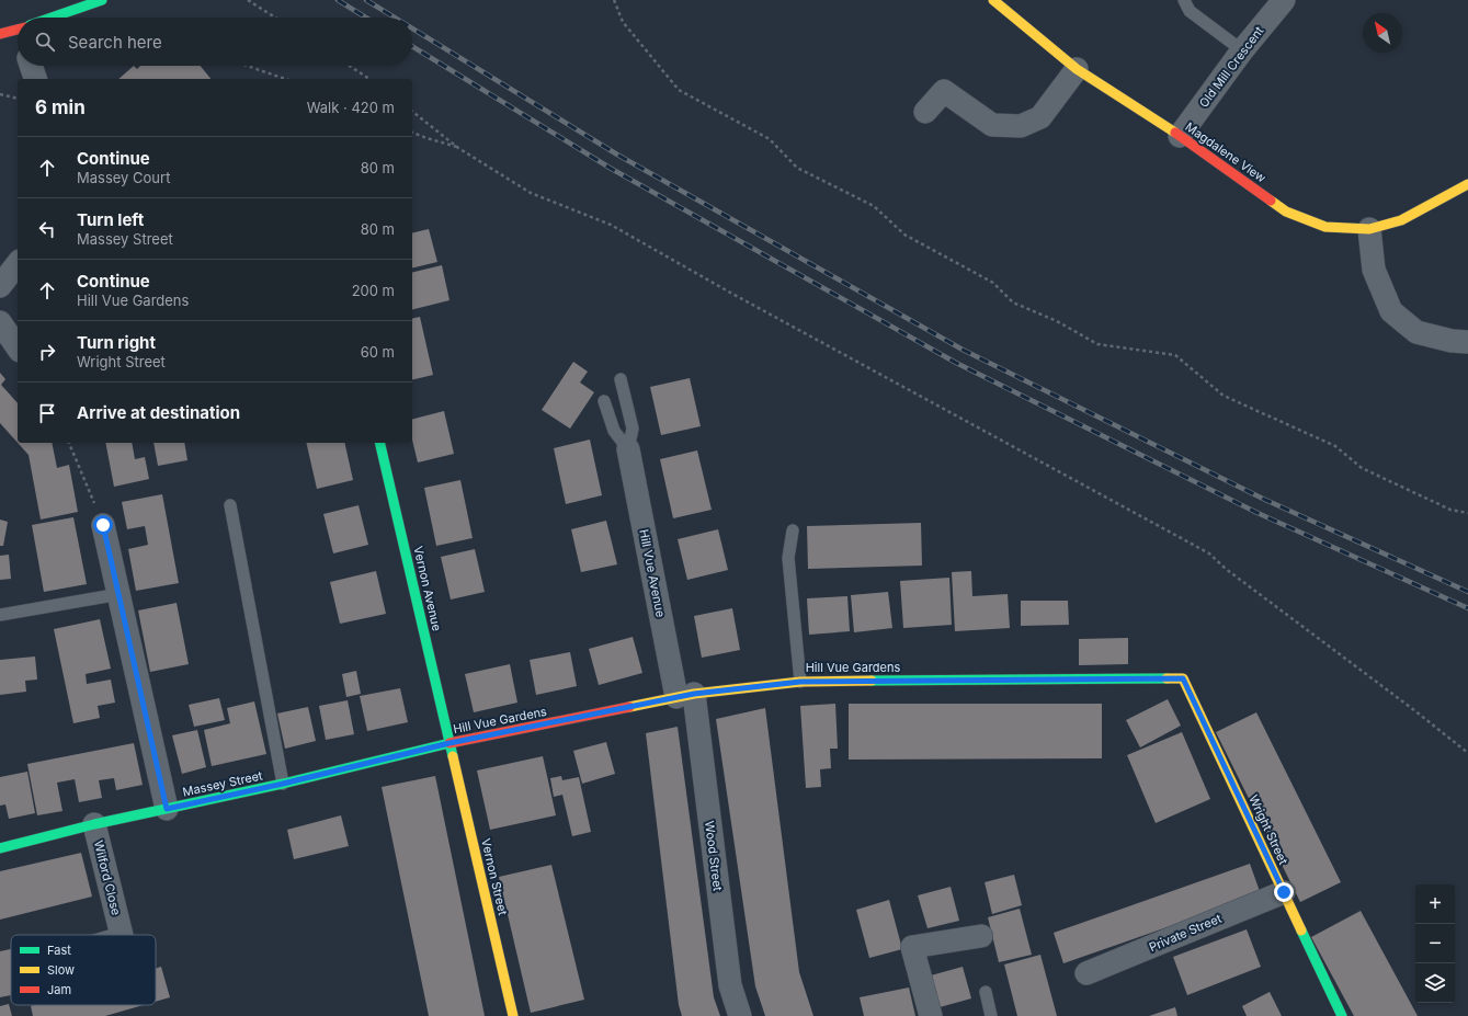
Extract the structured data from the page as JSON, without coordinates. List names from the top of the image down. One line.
{"streets":{"street":["Old Mill Crescent","Magdalene View","Hill Vue Avenue","Vernon Avenue","Hill Vue Gardens","Massey Street","Wright Street","Wood Street","Vernon Street","Wilford Close","Private Street"]},"crossings":[["Old Mill Crescent","Magdalene View"],["Hill Vue Avenue","Hill Vue Gardens"],["Hill Vue Avenue","Wood Street"],["Vernon Avenue","Hill Vue Gardens"],["Vernon Avenue","Massey Street"],["Vernon Avenue","Vernon Street"],["Hill Vue Gardens","Massey Street"],["Hill Vue Gardens","Wright Street"],["Hill Vue Gardens","Wood Street"],["Hill Vue Gardens","Vernon Street"],["Massey Street","Vernon Street"],["Massey Street","Wilford Close"],["Wright Street","Private Street"]],"legend":["Fast","Slow","Jam"],"north":"top left","page":{"search":"Search here","heading":["6 min","Walk · 420 m"],"list":[["Continue","Massey Court","80 m"],["Turn left","Massey Street","80 m"],["Continue","Hill Vue Gardens","200 m"],["Turn right","Wright Street","60 m"],"Arrive at destination"],"map_buttons":["+","−"]}}
